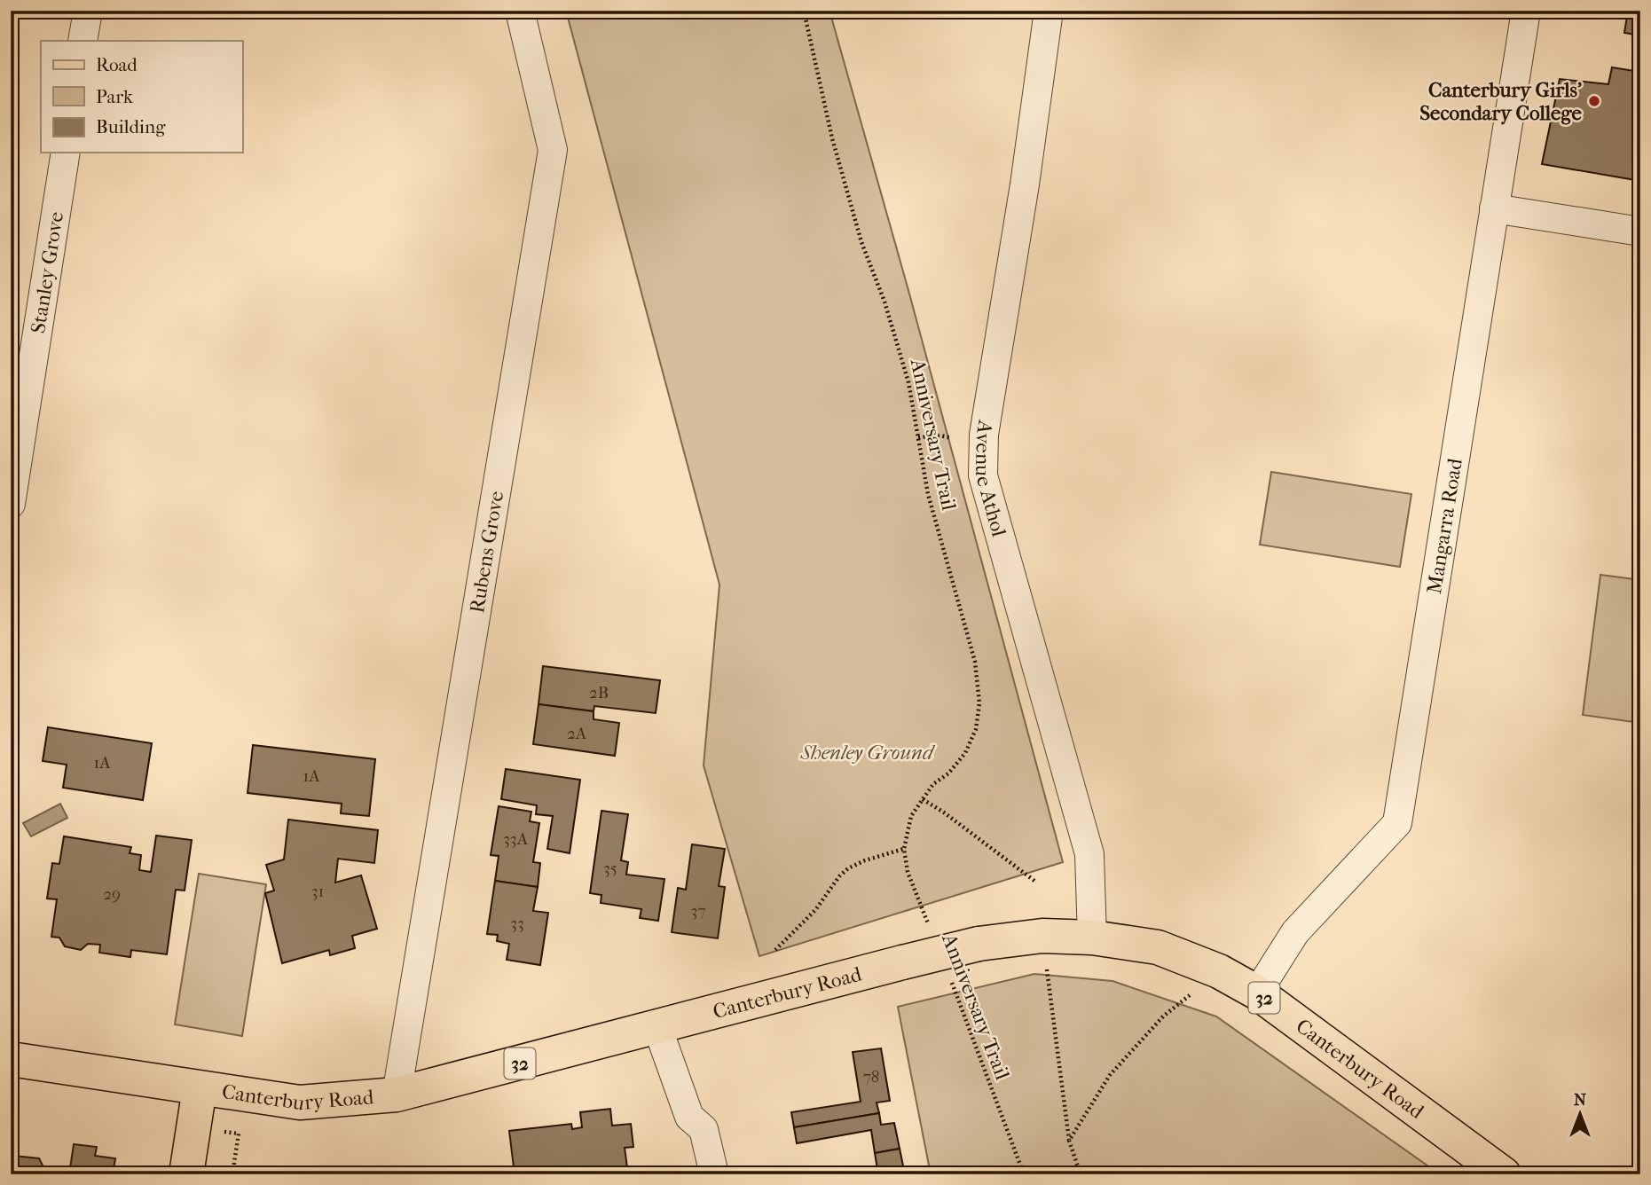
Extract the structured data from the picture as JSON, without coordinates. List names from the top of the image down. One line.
{"streets":{"main road":["Canterbury Road","32"],"street":["Stanley Grove","Avenue Athol","Mangarra Road","Rubens Grove"],"path":["Anniversary Trail"]},"crossings":[["Avenue Athol","Canterbury Road"],["Mangarra Road","Canterbury Road"],["Rubens Grove","Canterbury Road"]],"parks":["Shenley Ground"],"places":["Canterbury Girls' Secondary College"],"house_numbers":["2B","2A","1A","1A","33A","35","31","29","37","33","78"],"legend":["Road","Park","Building"],"north":"top"}
